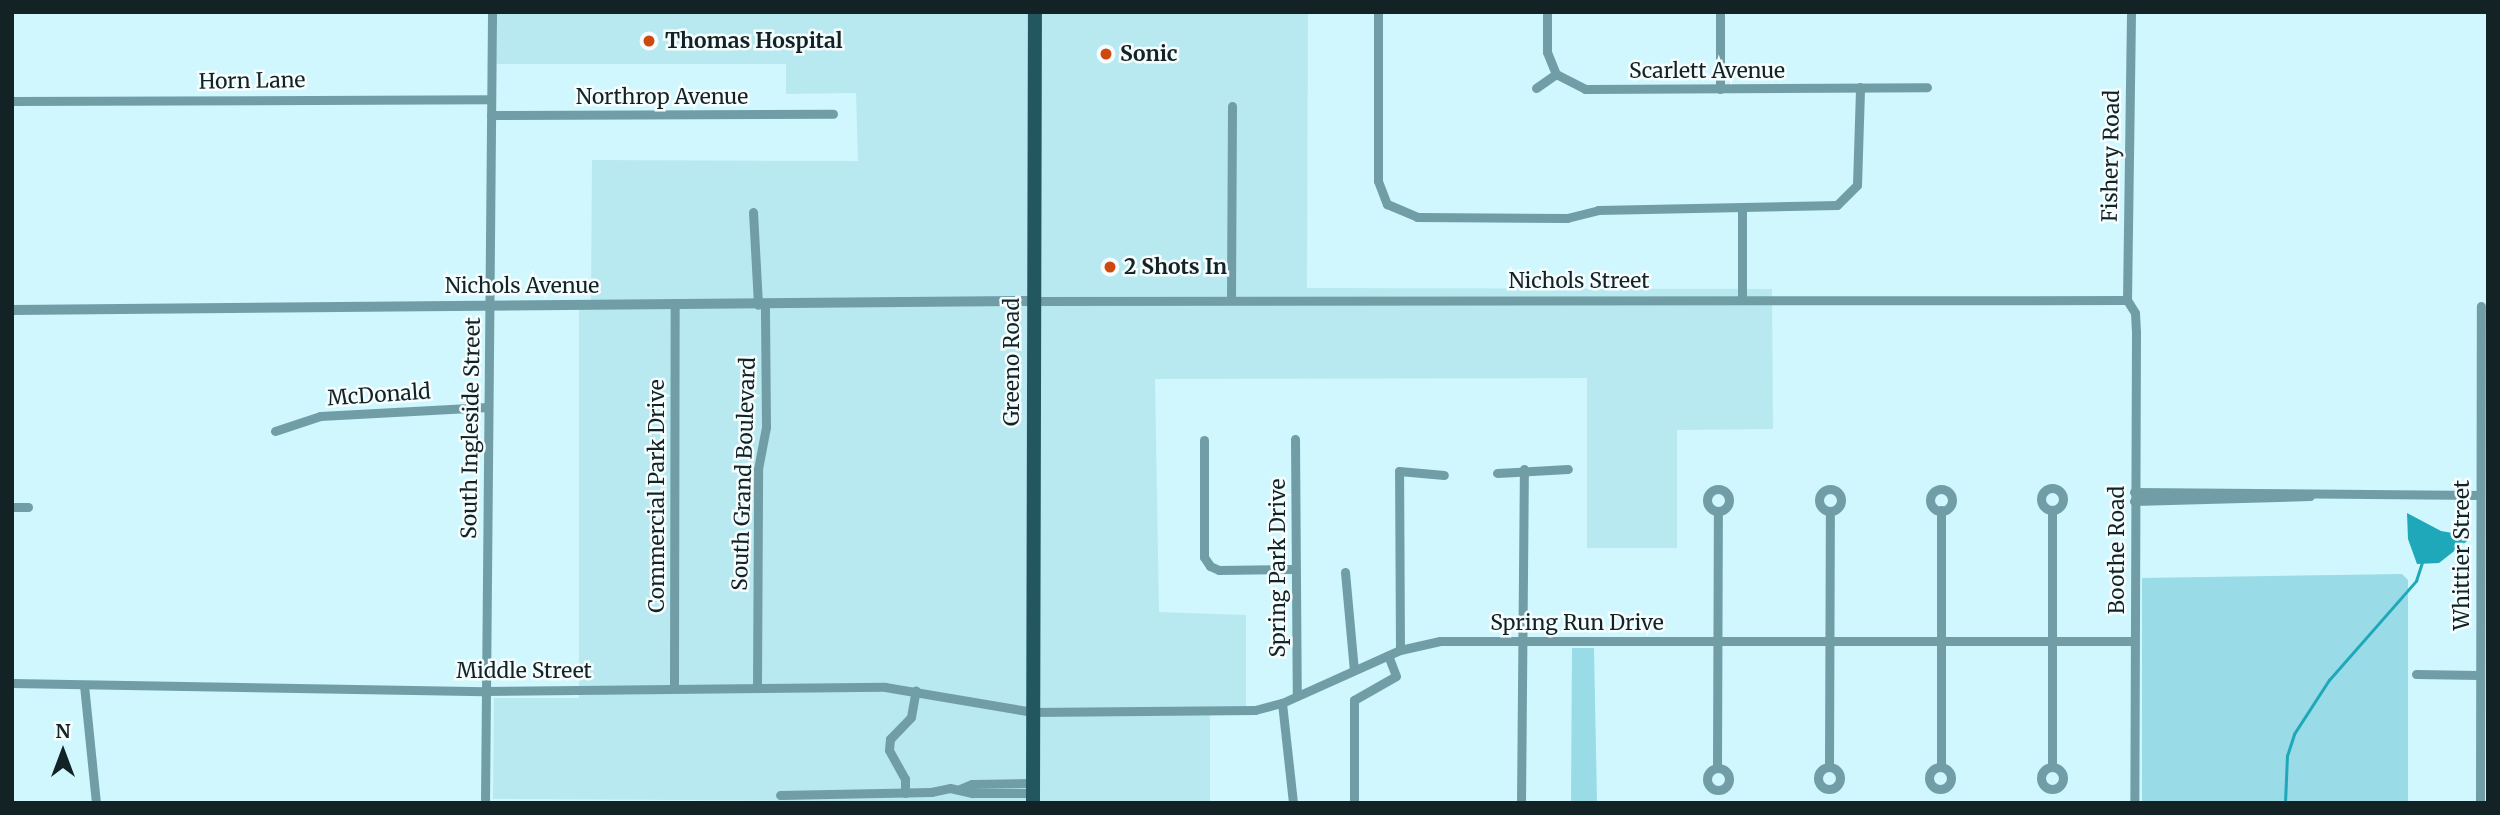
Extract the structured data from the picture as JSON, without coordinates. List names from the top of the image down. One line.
{"streets":{"main road":["Greeno Road"],"street":["Scarlett Avenue","Horn Lane","Northrop Avenue","Fishery Road","Nichols Street","Nichols Avenue","McDonald","South Ingleside Street","South Grand Boulevard","Commercial Park Drive","Boothe Road","Whittier Street","Spring Park Drive","Spring Run Drive","Middle Street"]},"crossings":[["Horn Lane","South Ingleside Street"],["Northrop Avenue","South Ingleside Street"],["Fishery Road","Nichols Street"],["Fishery Road","Boothe Road"],["Nichols Street","Nichols Avenue"],["Nichols Street","Greeno Road"],["Nichols Street","Boothe Road"],["Nichols Avenue","Greeno Road"],["Nichols Avenue","South Ingleside Street"],["Nichols Avenue","South Grand Boulevard"],["Nichols Avenue","Commercial Park Drive"],["Greeno Road","Spring Run Drive"],["Greeno Road","Middle Street"],["McDonald","South Ingleside Street"],["South Ingleside Street","Middle Street"],["South Grand Boulevard","Middle Street"],["Commercial Park Drive","Middle Street"],["Boothe Road","Spring Run Drive"],["Spring Park Drive","Spring Run Drive"],["Spring Run Drive","Middle Street"]],"places":["Thomas Hospital","Sonic","2 Shots In"],"north":"top"}
